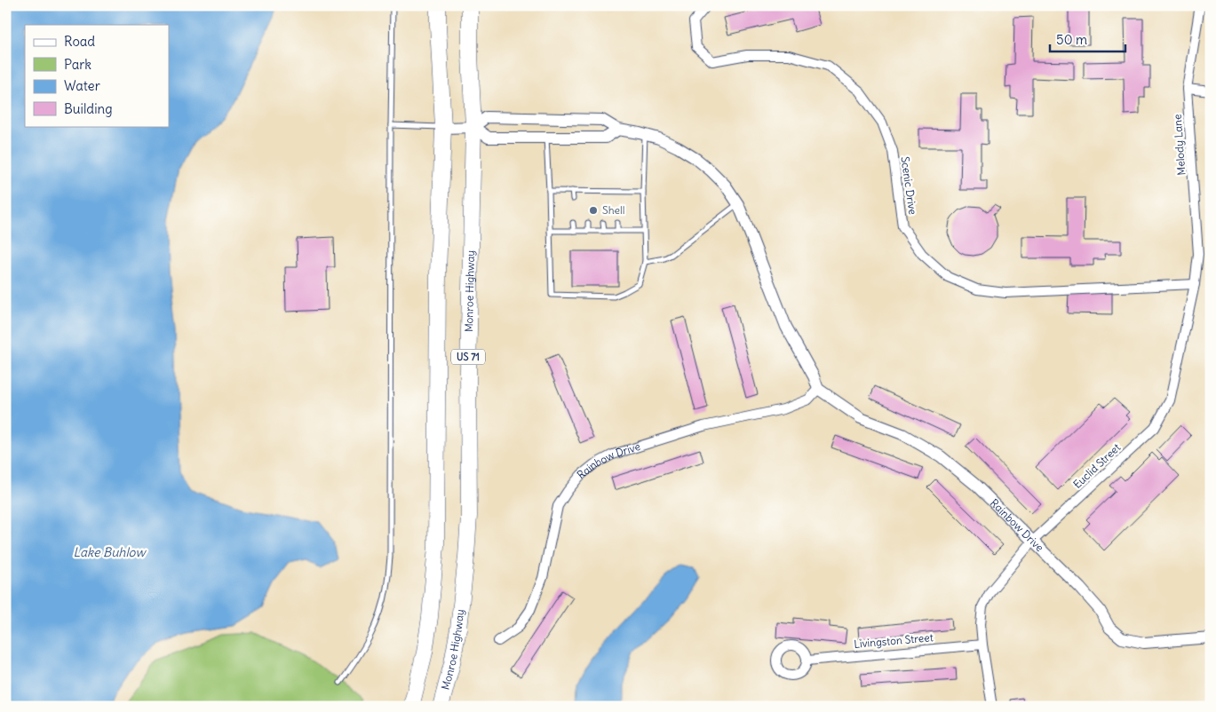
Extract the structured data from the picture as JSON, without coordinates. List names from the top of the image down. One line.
{"streets":{"highway":["Monroe Highway","US 71"],"street":["Melody Lane","Scenic Drive","Rainbow Drive","Euclid Street","Livingston Street"]},"crossings":[["Melody Lane","Scenic Drive"],["Melody Lane","Euclid Street"],["Scenic Drive","Euclid Street"],["Rainbow Drive","Euclid Street"],["Euclid Street","Livingston Street"]],"water":["Lake Buhlow"],"places":["Shell"],"legend":["Road","Park","Water","Building"],"scale_bar":"50 m"}
